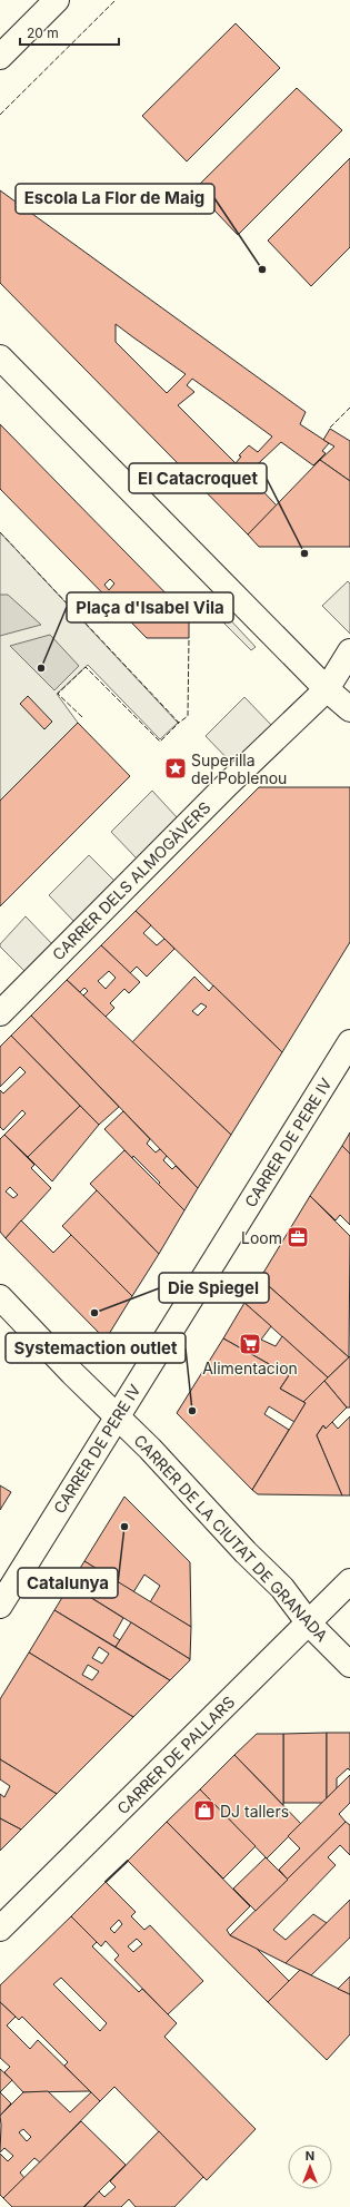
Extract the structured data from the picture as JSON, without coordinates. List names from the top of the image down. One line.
{"streets":{"street":["CARRER DELS ALMOGÀVERS","CARRER DE PERE IV","CARRER DE LA CIUTAT DE GRANADA","CARRER DE PALLARS"]},"crossings":[["CARRER DE PERE IV","CARRER DE LA CIUTAT DE GRANADA"],["CARRER DE LA CIUTAT DE GRANADA","CARRER DE PALLARS"]],"places":{"other":["Escola La Flor de Maig","El Catacroquet","Plaça d'Isabel Vila","Die Spiegel","Systemaction outlet","Catalunya"],"place":["Superilla del Poblenou"],"office":["Loom"],"supermarket":["Alimentacion"],"shop":["DJ tallers"]},"scale_bar":"20 m","north":"top"}
